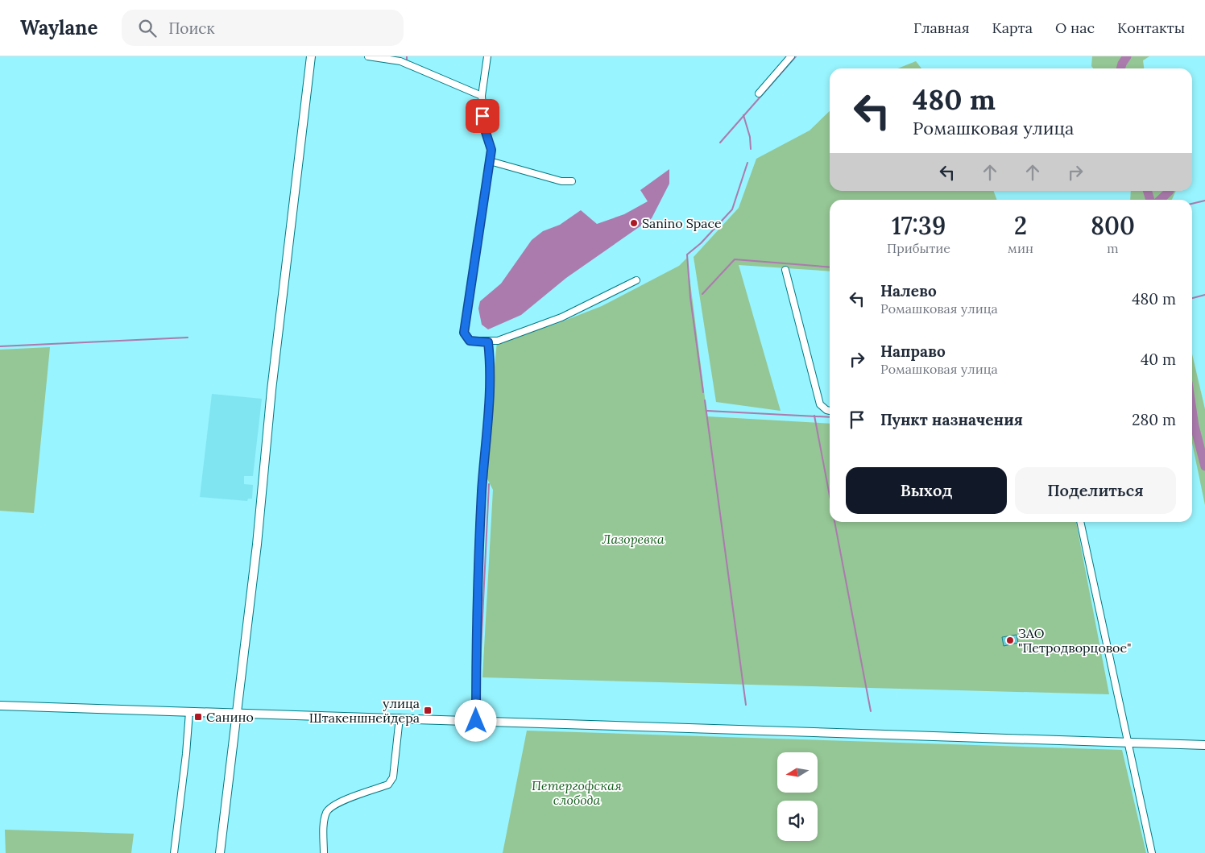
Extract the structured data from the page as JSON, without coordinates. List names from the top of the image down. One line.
{"parks":["Лазоревка","Петергофская слобода"],"places":{"other":["Sanino Space","ЗАО \"Петродворцовое\""],"transit":["улица Штакеншнейдера","Санино"]},"north":"left","page":{"header":"Waylane","search":"Поиск","nav":["Главная","Карта","О нас","Контакты"],"turn":["480 m","Ромашковая улица"],"eta":["17:39","Прибытие","2","мин","800","m"],"list":[{"name":"Налево","note":"Ромашковая улица","value":"480 m"},{"name":"Направо","note":"Ромашковая улица","value":"40 m"},{"name":"Пункт назначения","value":"280 m"}],"buttons":["Выход","Поделиться"]}}
